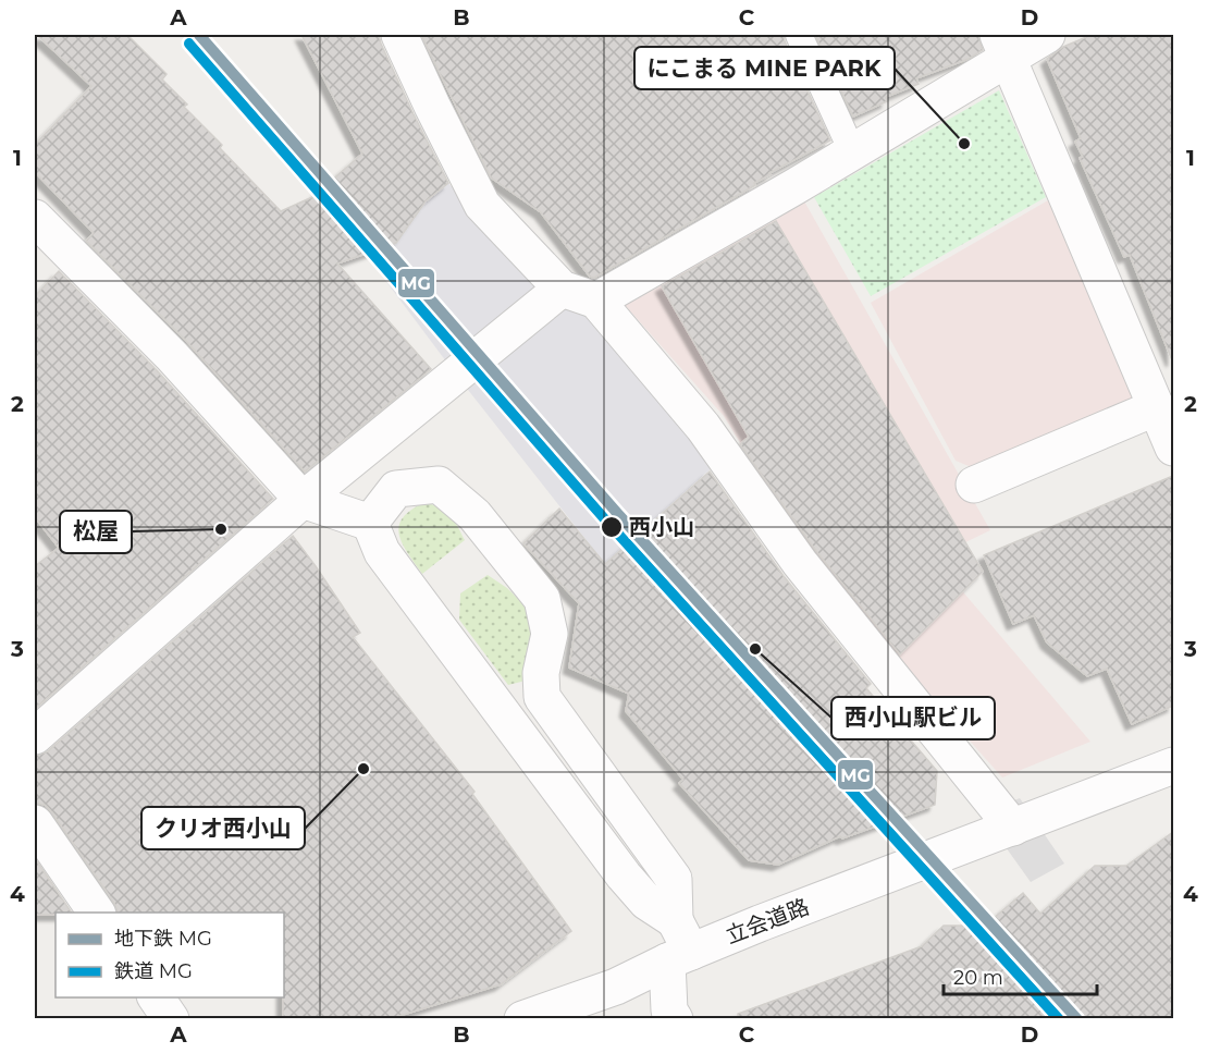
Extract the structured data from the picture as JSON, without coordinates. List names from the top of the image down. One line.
{"streets":{"street":["立会道路"]},"places":["にこまる MINE PARK","西小山","松屋","西小山駅ビル","クリオ西小山"],"lines":["metro line MG","rail line MG"],"legend":["地下鉄 MG","鉄道 MG"],"scale_bar":"20 m","grid":{"columns":["A","B","C","D"],"rows":["1","2","3","4"]}}
